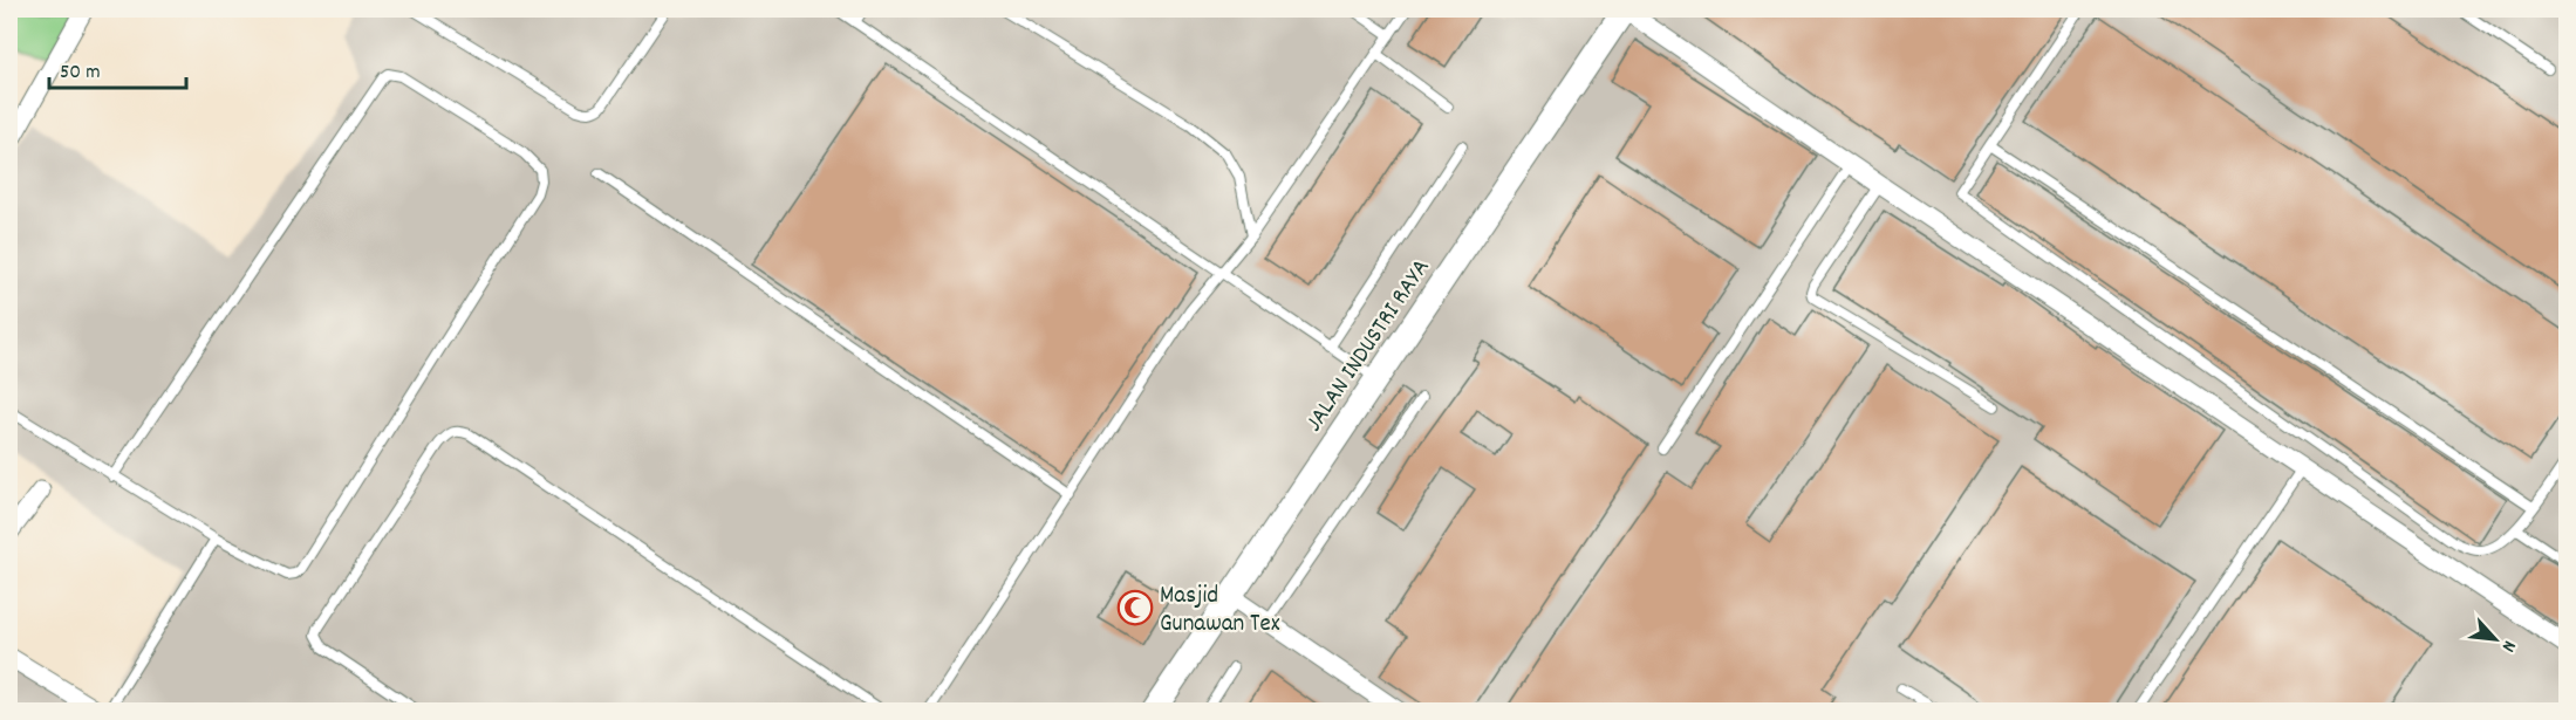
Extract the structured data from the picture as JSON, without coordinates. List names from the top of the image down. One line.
{"streets":{"street":["JALAN INDUSTRI RAYA"]},"places":{"mosque":["Masjid Gunawan Tex"]},"scale_bar":"50 m","north":"bottom right"}
